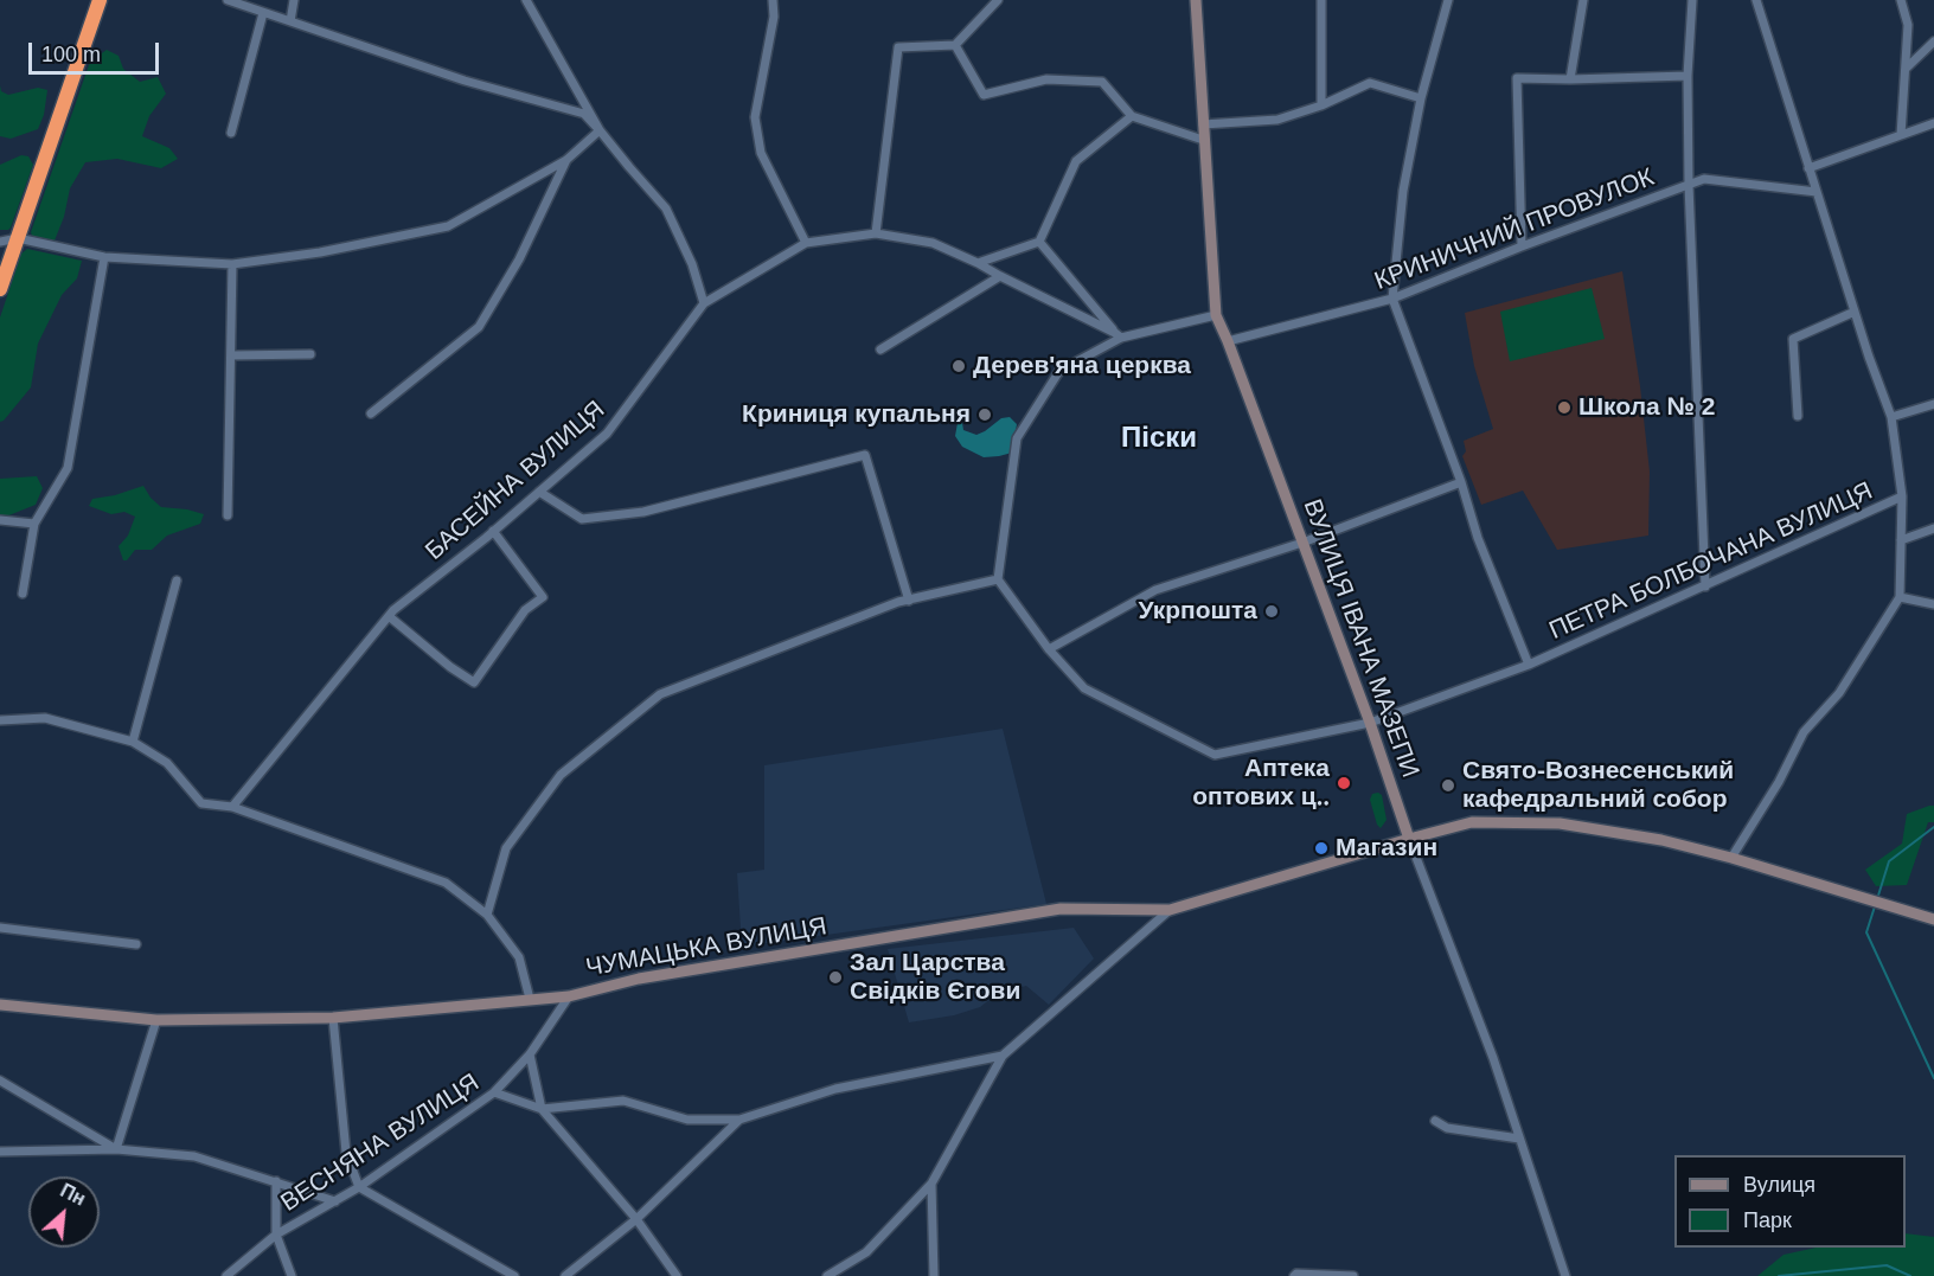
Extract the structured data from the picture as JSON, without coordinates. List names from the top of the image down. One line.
{"streets":{"street":["КРИНИЧНИЙ ПРОВУЛОК","БАСЕЙНА ВУЛИЦЯ","ПЕТРА БОЛБОЧАНА ВУЛИЦЯ","ВУЛИЦЯ ІВАНА МАЗЕПИ","ЧУМАЦЬКА ВУЛИЦЯ","ВЕСНЯНА ВУЛИЦЯ"]},"crossings":[["КРИНИЧНИЙ ПРОВУЛОК","ПЕТРА БОЛБОЧАНА ВУЛИЦЯ"],["КРИНИЧНИЙ ПРОВУЛОК","ВУЛИЦЯ ІВАНА МАЗЕПИ"],["ПЕТРА БОЛБОЧАНА ВУЛИЦЯ","ВУЛИЦЯ ІВАНА МАЗЕПИ"],["ВУЛИЦЯ ІВАНА МАЗЕПИ","ЧУМАЦЬКА ВУЛИЦЯ"],["ЧУМАЦЬКА ВУЛИЦЯ","ВЕСНЯНА ВУЛИЦЯ"]],"districts":["Піски"],"places":["Дерев'яна церква","Школа № 2","Криниця купальня","Укрпошта","Аптека оптових ц‥","Свято-Вознесенський кафедральний собор","Магазин","Зал Царства Свідків Єгови"],"legend":["Вулиця","Парк"],"scale_bar":"100 m","north":"top right"}
